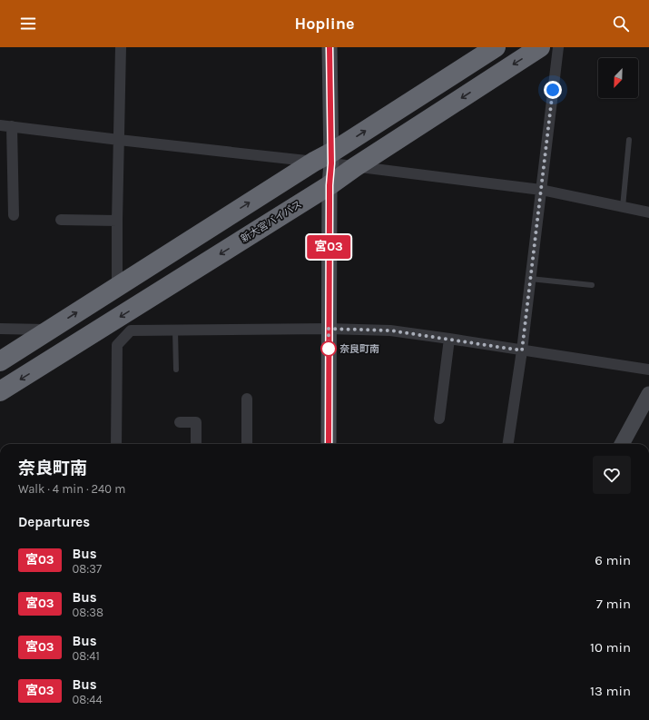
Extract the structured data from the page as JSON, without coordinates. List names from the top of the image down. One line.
{"streets":{"highway":["新大宮バイパス"]},"places":["奈良町南"],"lines":["bus line 宮03"],"north":"bottom left","page":{"header":"Hopline","on_map":"宮03","heading":[["奈良町南","Walk · 4 min · 240 m"],"Departures"],"list":[{"mark":"宮03","name":"Bus","note":"08:37","value":"6 min"},{"mark":"宮03","name":"Bus","note":"08:38","value":"7 min"},{"mark":"宮03","name":"Bus","note":"08:41","value":"10 min"},{"mark":"宮03","name":"Bus","note":"08:44","value":"13 min"}]}}
